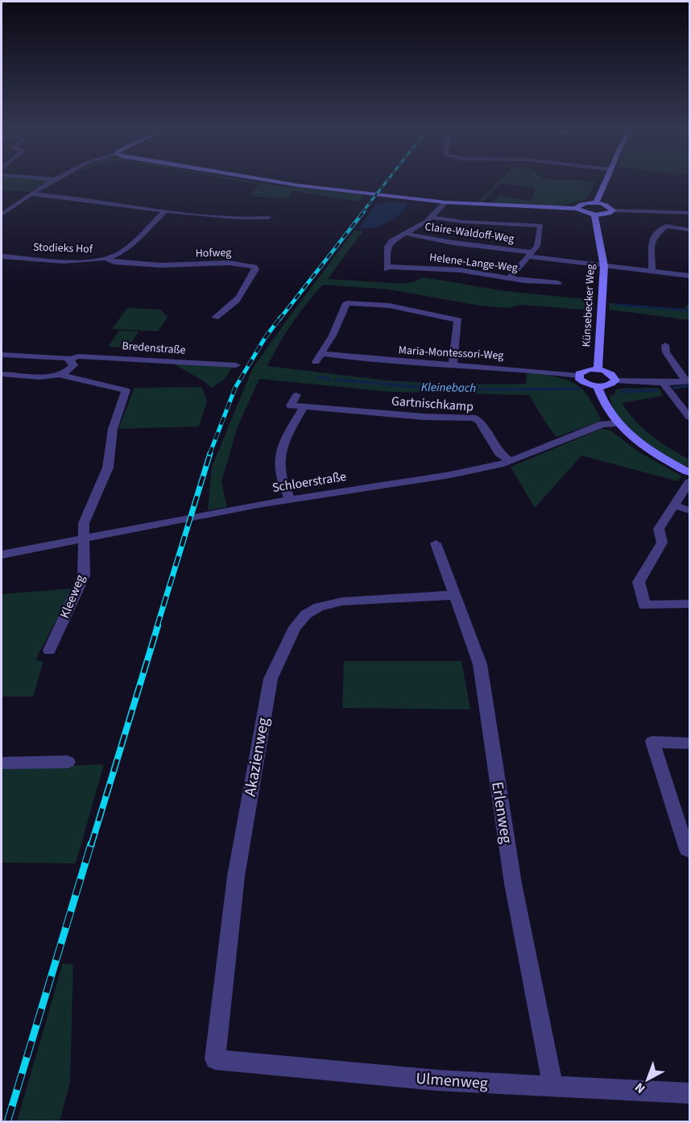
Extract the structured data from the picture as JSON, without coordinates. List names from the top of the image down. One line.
{"streets":{"street":["Claire-Waldoff-Weg","Stodieks Hof","Hofweg","Helene-Lange-Weg","Künsebecker Weg","Bredenstraße","Maria-Montessori-Weg","Gartnischkamp","Schloerstraße","Kleeweg","Akazienweg","Erlenweg","Ulmenweg"]},"crossings":[["Claire-Waldoff-Weg","Helene-Lange-Weg"],["Claire-Waldoff-Weg","Künsebecker Weg"],["Stodieks Hof","Hofweg"],["Gartnischkamp","Schloerstraße"],["Schloerstraße","Kleeweg"],["Akazienweg","Erlenweg"],["Akazienweg","Ulmenweg"],["Erlenweg","Ulmenweg"]],"water":["Kleinebach"],"north":"bottom left"}
